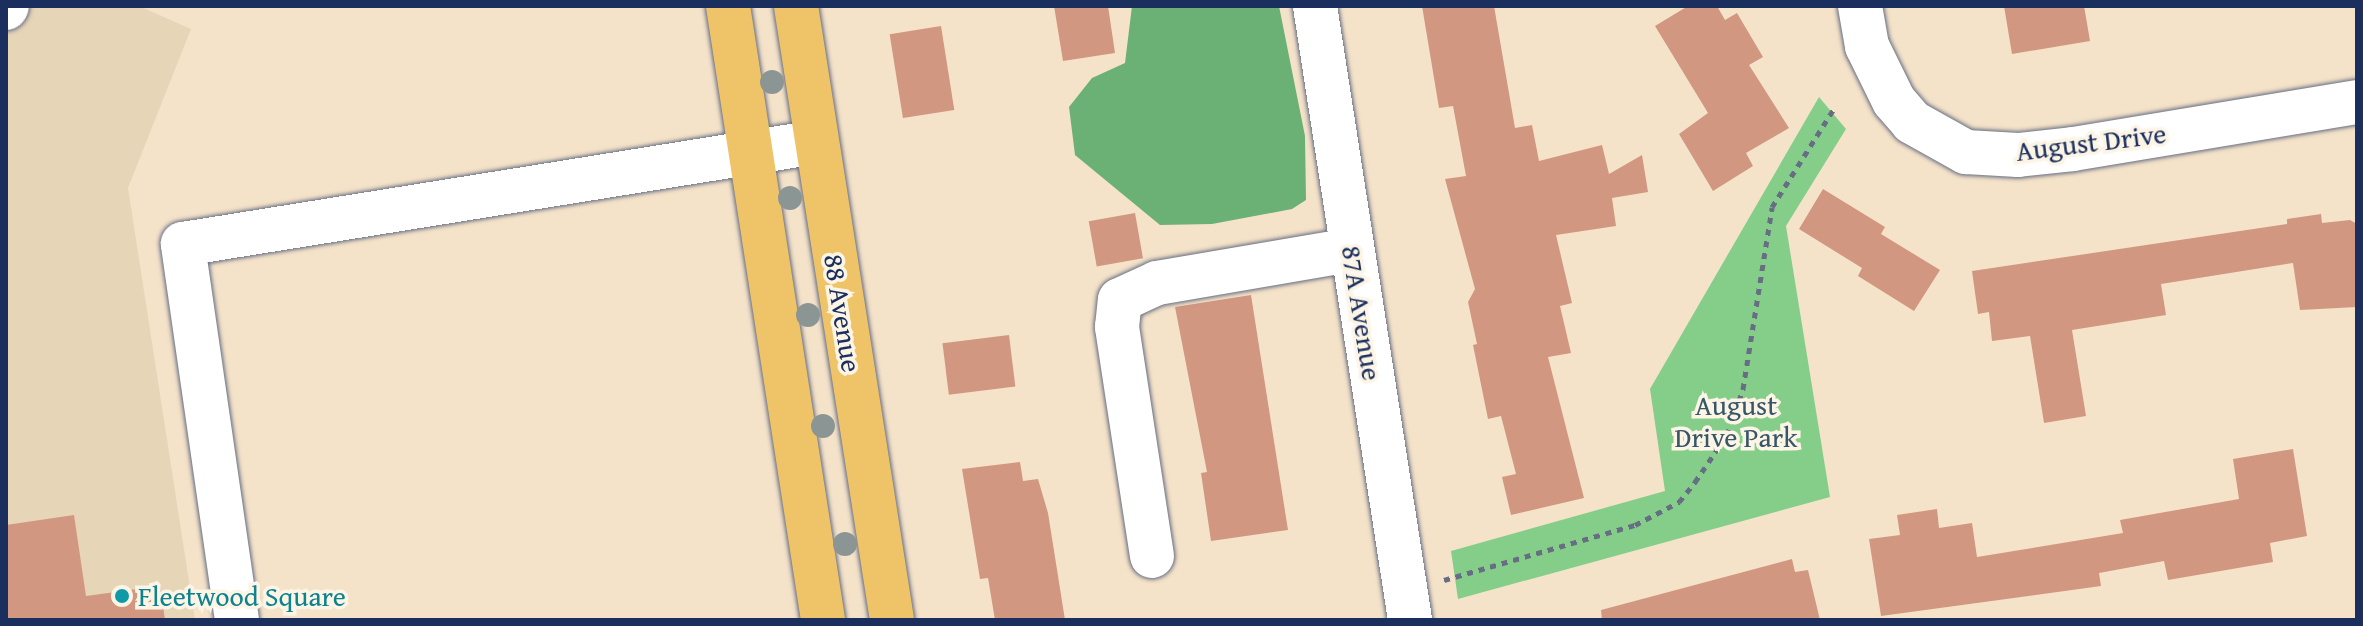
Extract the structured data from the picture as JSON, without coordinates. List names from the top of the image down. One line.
{"streets":{"main road":["88 Avenue"],"street":["August Drive","87A Avenue"]},"parks":["August Drive Park"],"places":["Fleetwood Square"]}
